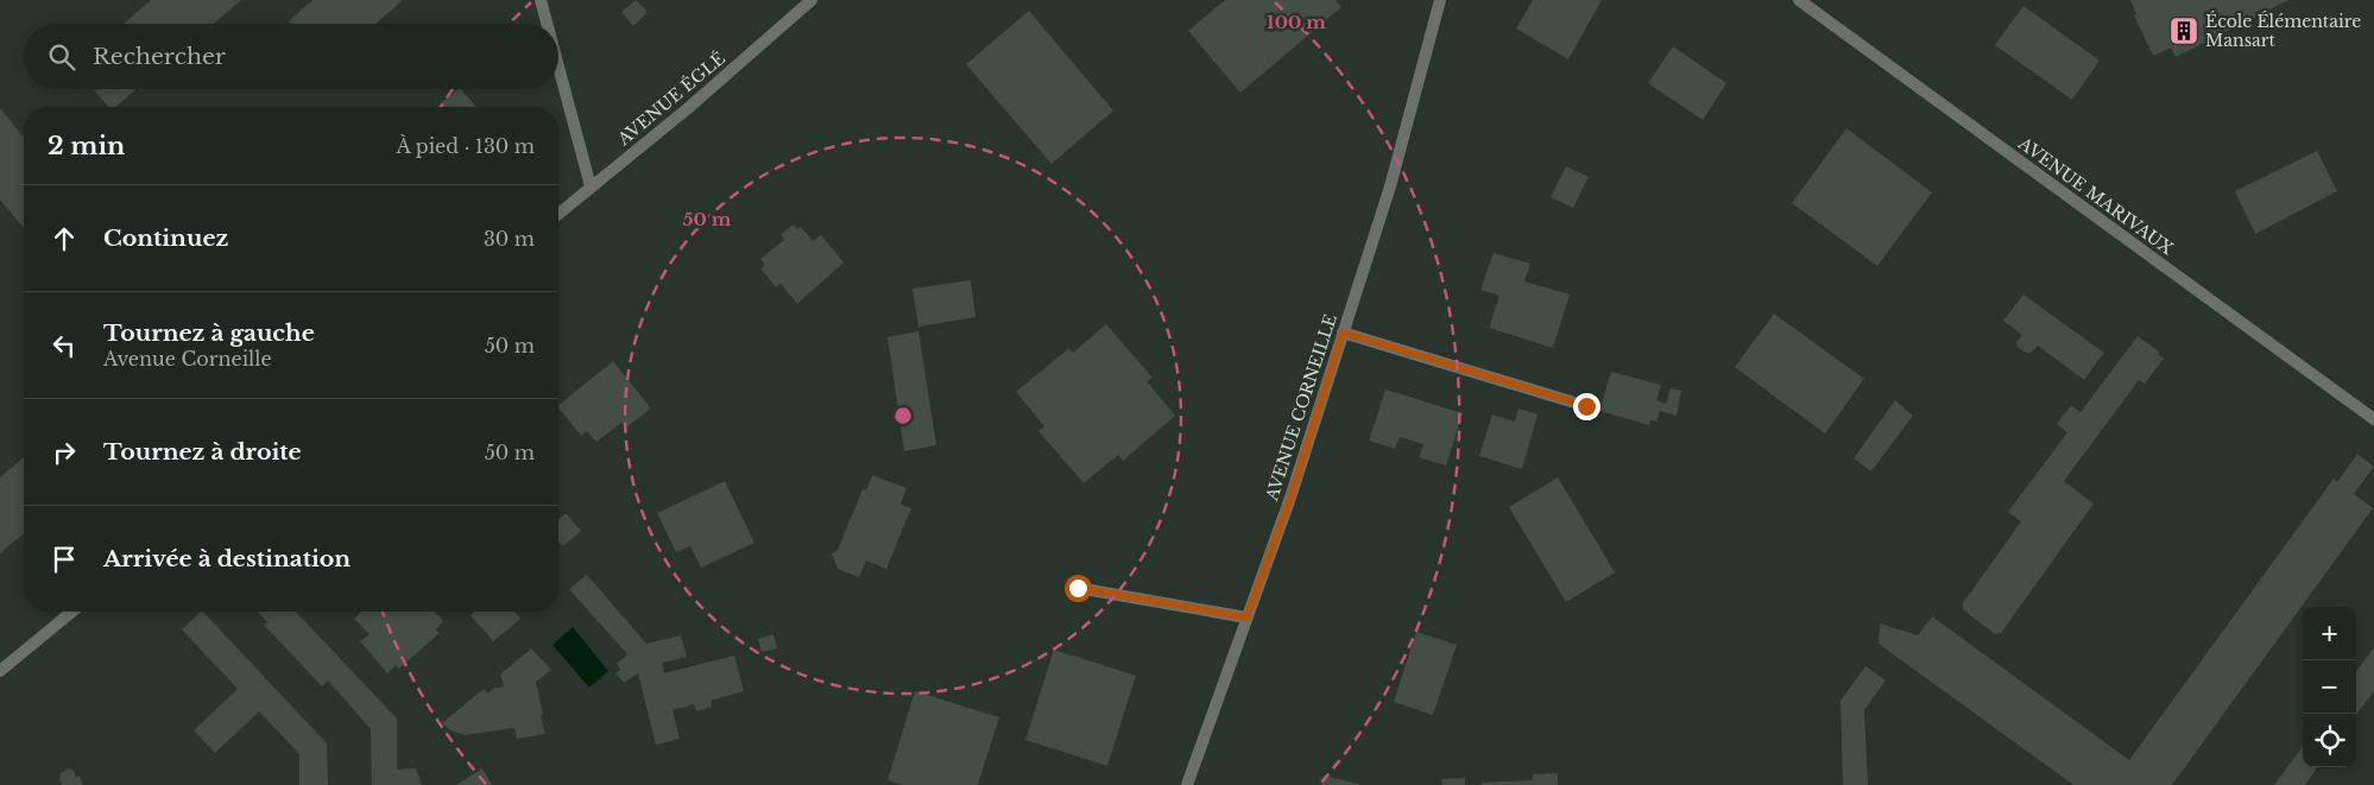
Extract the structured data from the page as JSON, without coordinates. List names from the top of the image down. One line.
{"streets":{"street":["AVENUE ÉGLÉ","AVENUE MARIVAUX","AVENUE CORNEILLE"]},"places":{"building":["École Élémentaire Mansart"]},"page":{"search":"Rechercher","heading":["2 min","À pied · 130 m"],"list":[["Continuez","30 m"],["Tournez à gauche","Avenue Corneille","50 m"],["Tournez à droite","50 m"],"Arrivée à destination"],"map_buttons":["+","−"]},"rings":["100 m","50 m"]}
